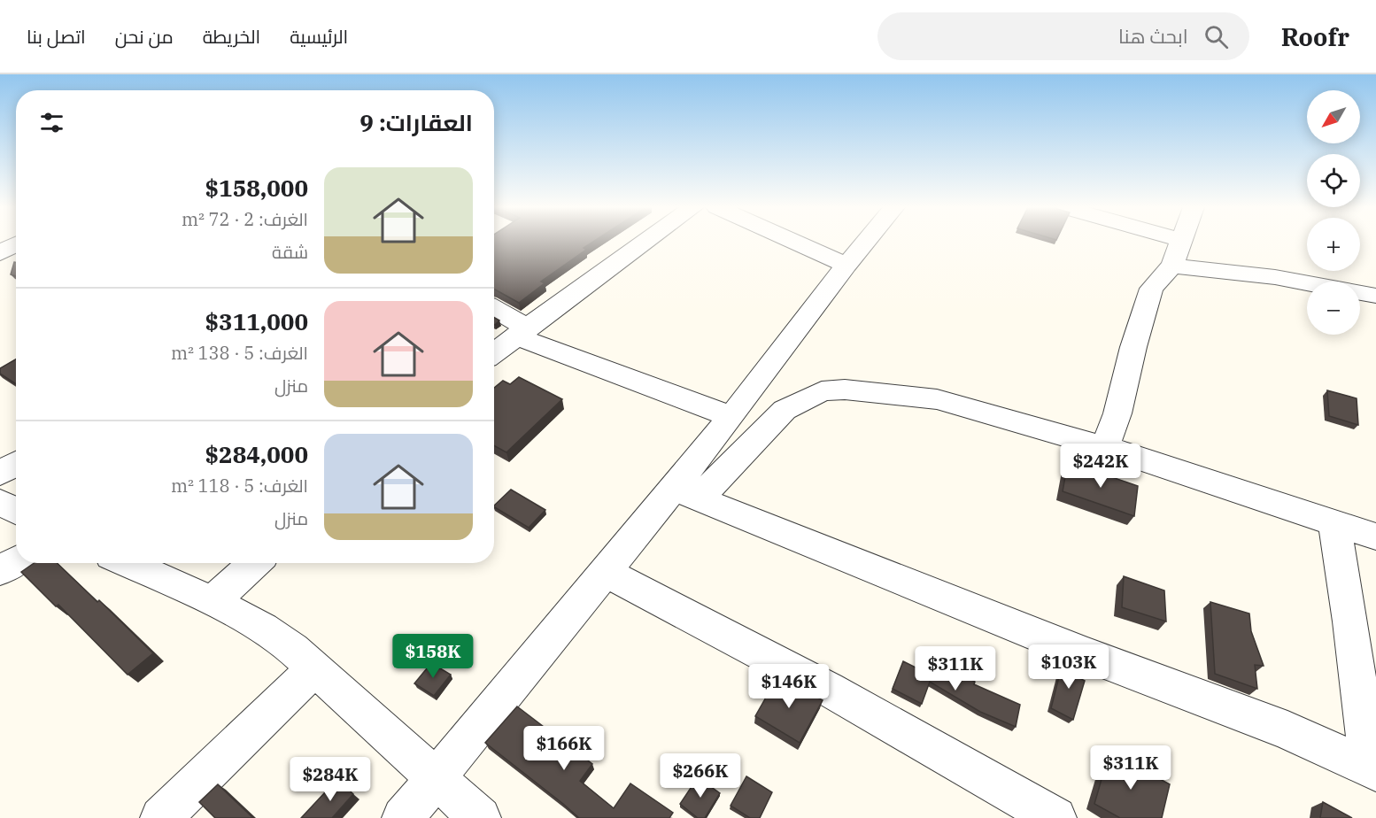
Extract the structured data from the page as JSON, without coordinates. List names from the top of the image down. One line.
{"north":"bottom left","page":{"header":"Roofr","search":"ابحث هنا","nav":["الرئيسية","الخريطة","من نحن","اتصل بنا"],"map_buttons":["+","−"],"heading":"العقارات: 9","list":[{"name":"$158,000","note":"الغرف: 2 · 72 m² · شقة"},{"name":"$311,000","note":"الغرف: 5 · 138 m² · منزل"},{"name":"$284,000","note":"الغرف: 5 · 118 m² · منزل"}],"price":["$242K","$158K","$103K","$311K","$146K","$166K","$311K","$266K","$284K"]}}
